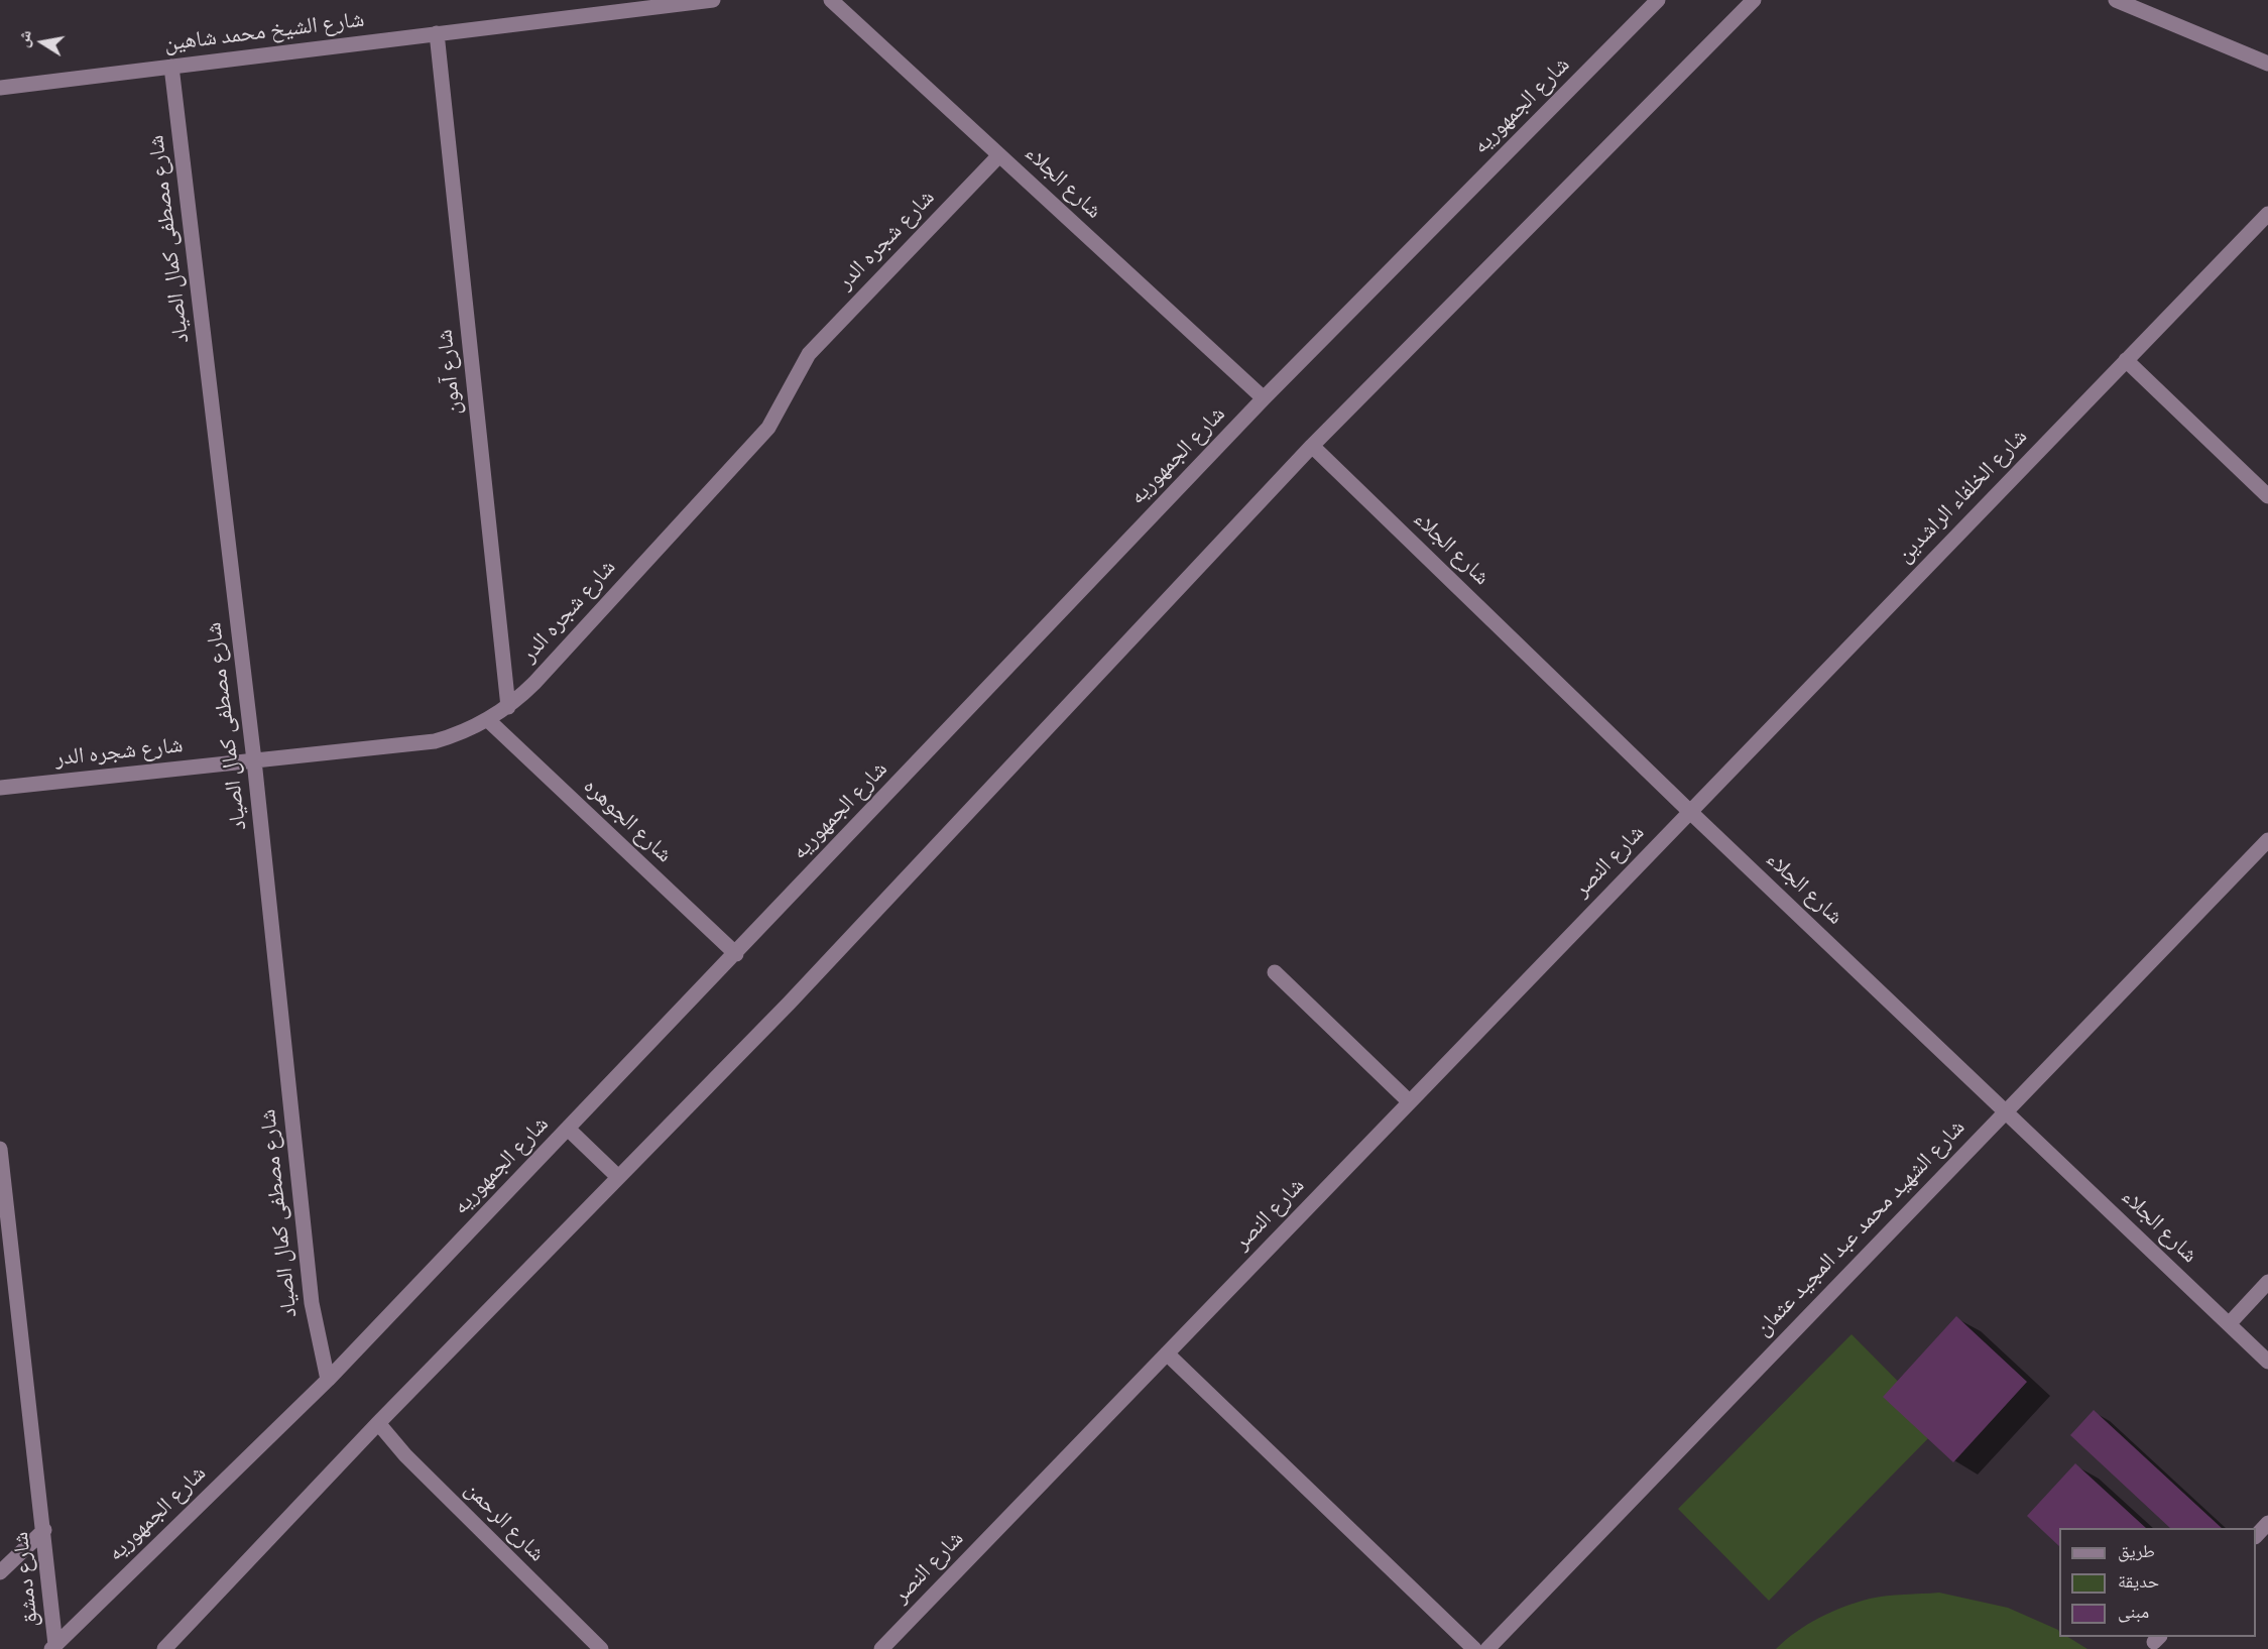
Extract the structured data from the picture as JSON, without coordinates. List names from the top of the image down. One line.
{"streets":{"street":["شارع الشيخ محمد شاهين","شارع الجمهوريه","شارع الجلاء","شارع مصطفى كمال الصياد","شارع شجره الدر","شارع آمون","شارع الخلفاء الراشدين","شارع الجوهره","شارع النصر","شارع الشهيد محمد عبد المجيد عثمان","شارع الرحمن","شارع دمشق"]},"crossings":[["شارع الشيخ محمد شاهين","شارع مصطفى كمال الصياد"],["شارع الشيخ محمد شاهين","شارع آمون"],["شارع الجمهوريه","شارع الجلاء"],["شارع الجمهوريه","شارع مصطفى كمال الصياد"],["شارع الجمهوريه","شارع الجوهره"],["شارع الجمهوريه","شارع دمشق"],["شارع الجلاء","شارع شجره الدر"],["شارع الجلاء","شارع الخلفاء الراشدين"],["شارع الجلاء","شارع النصر"],["شارع الجلاء","شارع الشهيد محمد عبد المجيد عثمان"],["شارع مصطفى كمال الصياد","شارع شجره الدر"],["شارع شجره الدر","شارع آمون"],["شارع شجره الدر","شارع الجوهره"],["شارع الخلفاء الراشدين","شارع النصر"]],"legend":["طريق","حديقة","مبنى"],"north":"left"}
